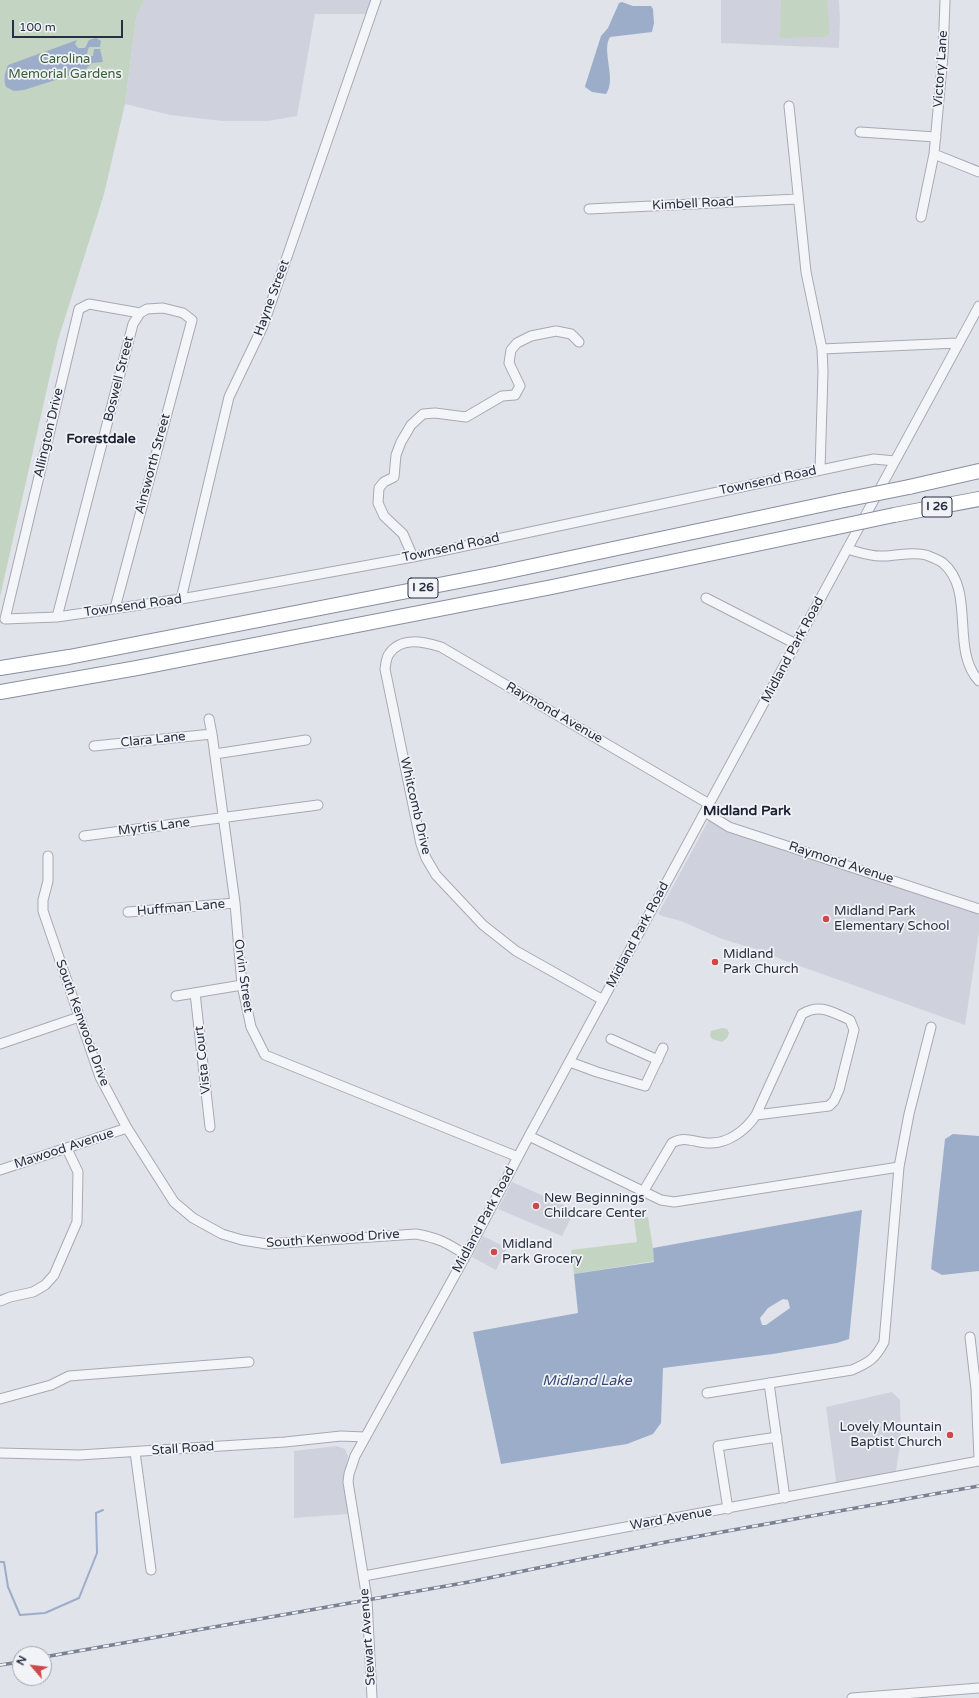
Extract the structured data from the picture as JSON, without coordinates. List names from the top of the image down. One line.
{"streets":{"highway":["I 26"],"street":["Victory Lane","Kimbell Road","Hayne Street","Boswell Street","Allington Drive","Ainsworth Street","Townsend Road","Midland Park Road","Raymond Avenue","Clara Lane","Whitcomb Drive","Myrtis Lane","Huffman Lane","Orvin Street","South Kenwood Drive","Vista Court","Mawood Avenue","Stall Road","Ward Avenue","Stewart Avenue"]},"crossings":[["Hayne Street","Townsend Road"],["Boswell Street","Allington Drive"],["Boswell Street","Ainsworth Street"],["Boswell Street","Townsend Road"],["Allington Drive","Ainsworth Street"],["Allington Drive","Townsend Road"],["Ainsworth Street","Townsend Road"],["Townsend Road","Midland Park Road"],["Midland Park Road","Raymond Avenue"],["Midland Park Road","Whitcomb Drive"],["Midland Park Road","Orvin Street"],["Midland Park Road","South Kenwood Drive"],["Midland Park Road","Stall Road"],["Midland Park Road","Ward Avenue"],["Midland Park Road","Stewart Avenue"],["Raymond Avenue","Whitcomb Drive"],["Clara Lane","Orvin Street"],["Myrtis Lane","Orvin Street"],["Huffman Lane","Orvin Street"],["South Kenwood Drive","Mawood Avenue"],["Ward Avenue","Stewart Avenue"]],"districts":["Forestdale","Midland Park"],"water":["Midland Lake"],"parks":["Carolina Memorial Gardens"],"places":["Midland Park Elementary School","Midland Park Church","New Beginnings Childcare Center","Midland Park Grocery","Lovely Mountain Baptist Church"],"scale_bar":"100 m","north":"top left"}
